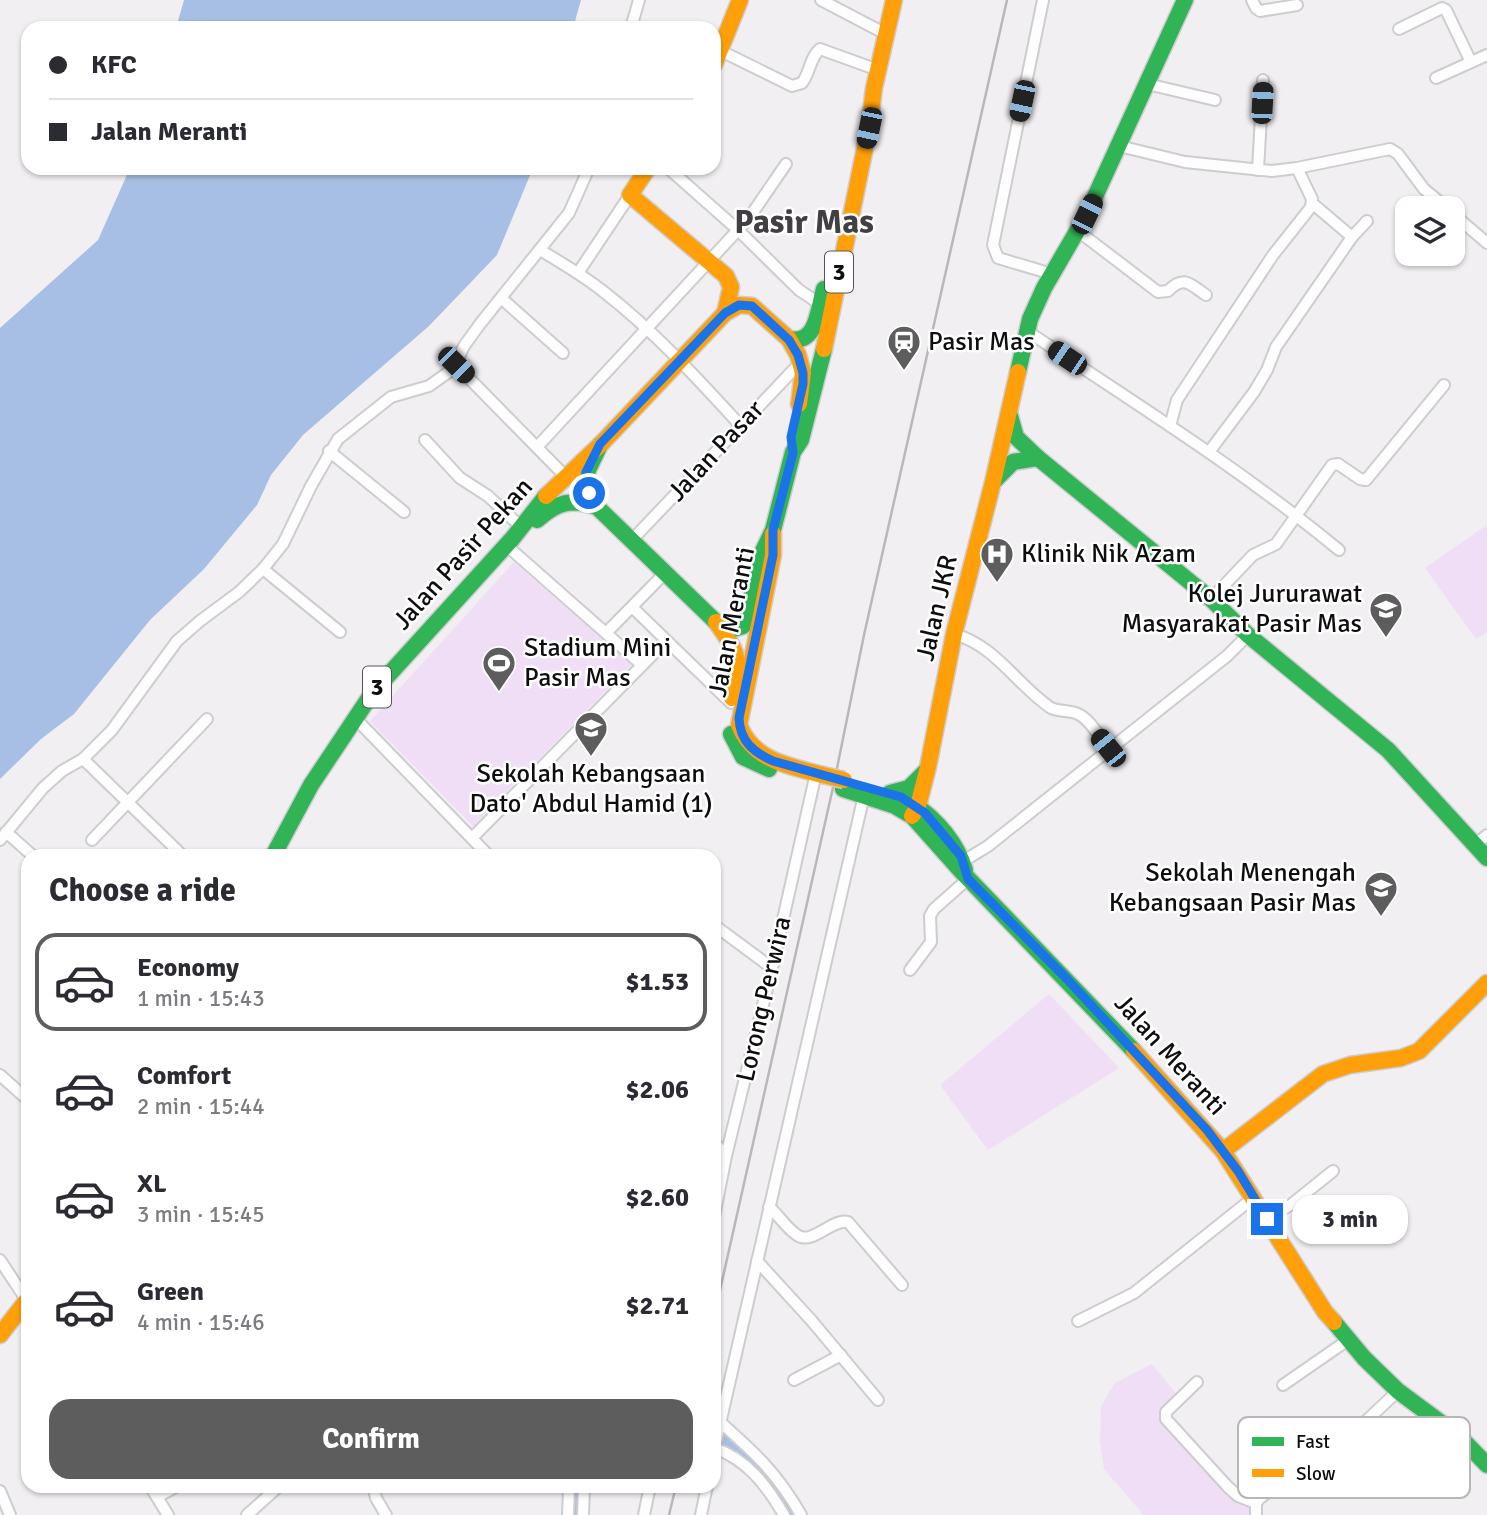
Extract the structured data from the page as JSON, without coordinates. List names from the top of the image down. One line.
{"streets":{"main road":["3","Jalan Pasir Pekan","Jalan JKR","Jalan Meranti"],"street":["Jalan Pasar","Lorong Perwira"]},"crossings":[["3","Jalan Pasar"],["3","Jalan Pasir Pekan"],["3","Jalan Meranti"],["Jalan JKR","Jalan Meranti"],["Jalan Meranti","Lorong Perwira"]],"districts":["Pasir Mas"],"places":{"station":["Pasir Mas"],"hospital":["Klinik Nik Azam"],"school or university":["Kolej Jururawat Masyarakat Pasir Mas","Sekolah Kebangsaan Dato' Abdul Hamid (1)","Sekolah Menengah Kebangsaan Pasir Mas"],"sports":["Stadium Mini Pasir Mas"]},"legend":["Fast","Slow"],"page":{"banner":["KFC","Jalan Meranti"],"heading":"Choose a ride","list":[{"name":"Economy","note":"1 min · 15:43","value":"$1.53"},{"name":"Comfort","note":"2 min · 15:44","value":"$2.06"},{"name":"XL","note":"3 min · 15:45","value":"$2.60"},{"name":"Green","note":"4 min · 15:46","value":"$2.71"}],"bubble":"3 min","buttons":"Confirm"}}
